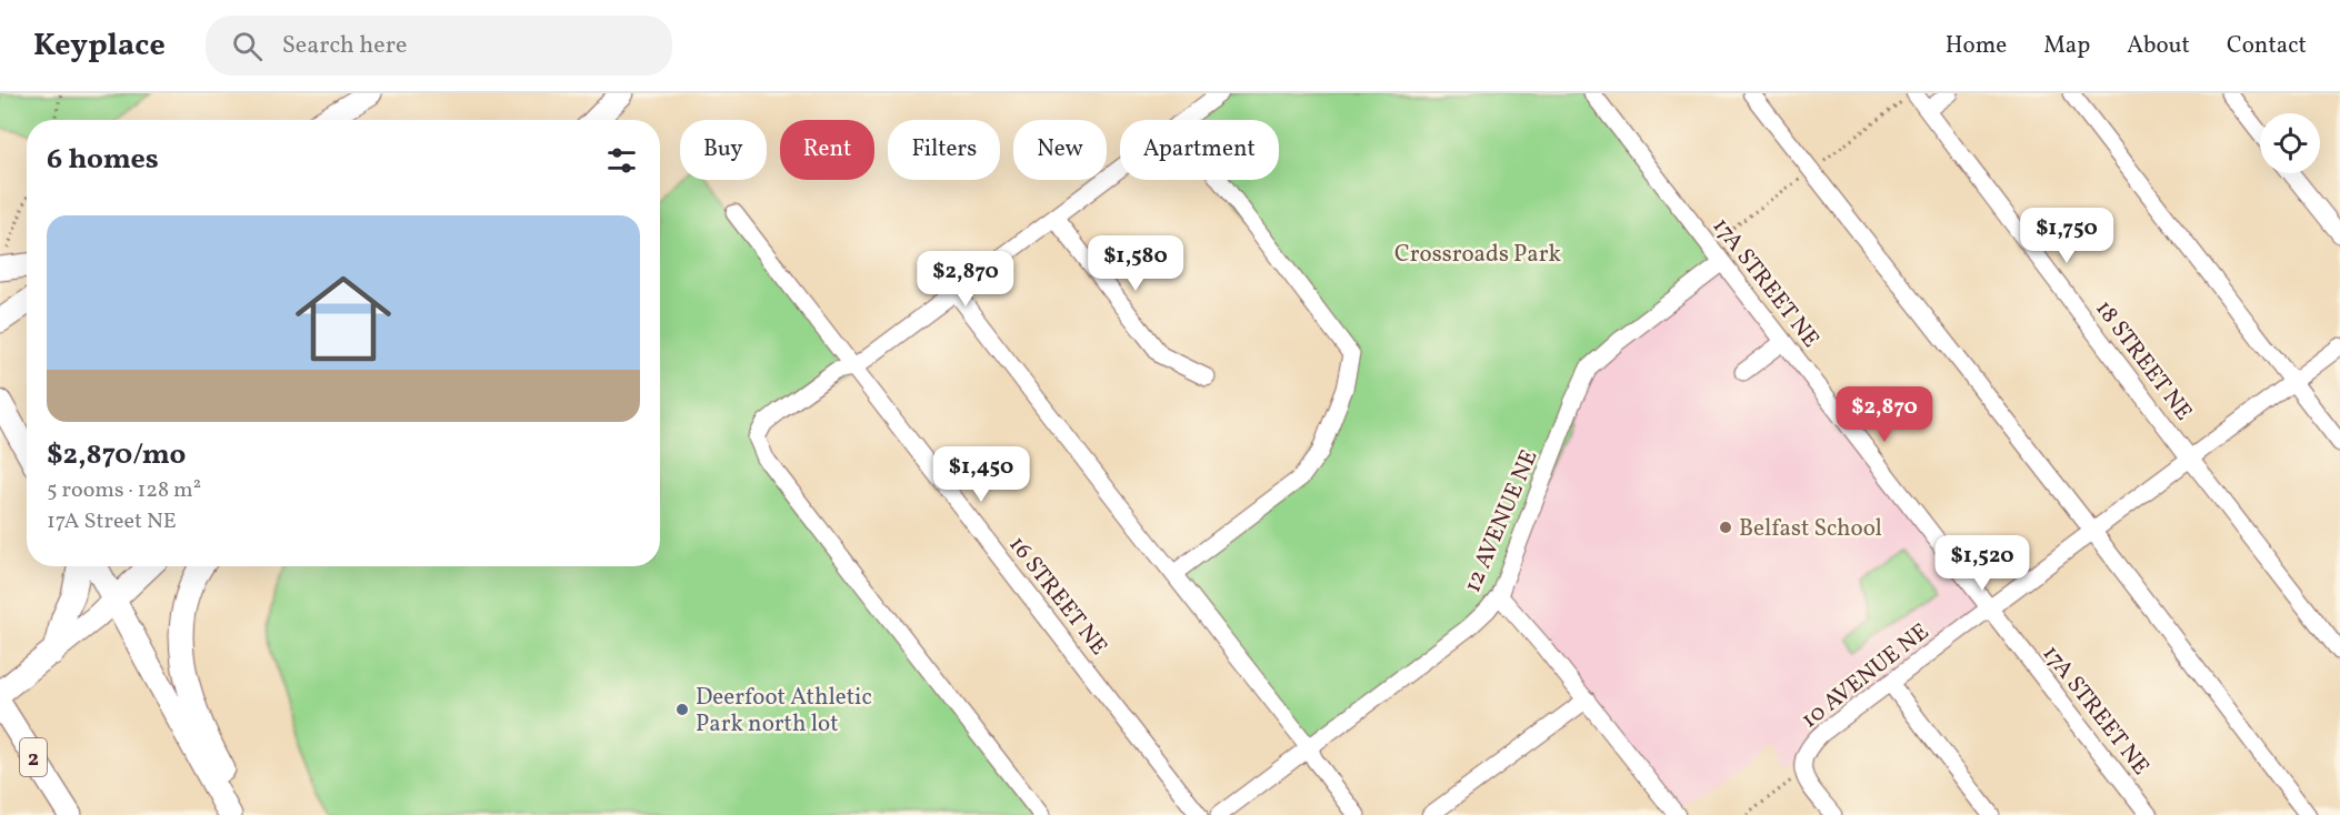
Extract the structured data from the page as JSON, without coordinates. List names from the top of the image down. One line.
{"streets":{"highway":["2"],"street":["17A STREET NE","18 STREET NE","12 AVENUE NE","16 STREET NE","10 AVENUE NE"]},"crossings":[["17A STREET NE","12 AVENUE NE"],["17A STREET NE","10 AVENUE NE"],["18 STREET NE","10 AVENUE NE"]],"parks":["Crossroads Park"],"places":["Belfast School","Deerfoot Athletic Park north lot"],"page":{"header":"Keyplace","search":"Search here","nav":["Home","Map","About","Contact"],"chip":["Buy","Rent","Filters","New","Apartment"],"heading":"6 homes","list":[{"name":"$2,870/mo","note":"5 rooms · 128 m² · 17A Street NE"}],"price":["$1,750","$1,580","$2,870","$2,870","$1,450","$1,520"]}}
